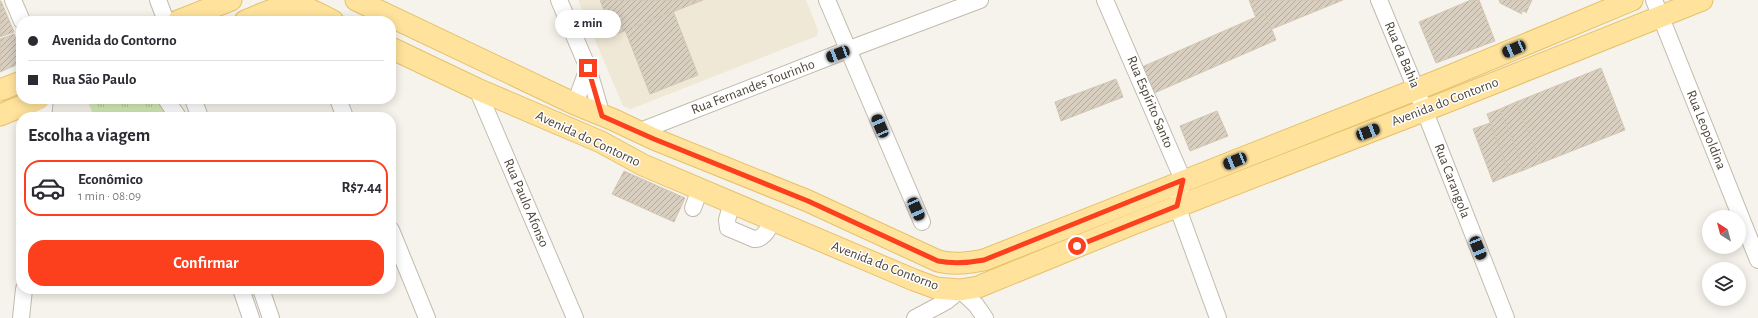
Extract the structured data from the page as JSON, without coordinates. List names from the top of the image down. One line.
{"streets":{"main road":["Avenida do Contorno"],"street":["Rua da Bahia","Rua Fernandes Tourinho","Rua Espírito Santo","Rua Leopoldina","Rua Carangola","Rua Paulo Afonso"]},"crossings":[["Rua da Bahia","Avenida do Contorno"],["Rua da Bahia","Rua Carangola"],["Rua Fernandes Tourinho","Avenida do Contorno"],["Rua Espírito Santo","Avenida do Contorno"],["Avenida do Contorno","Rua Leopoldina"],["Avenida do Contorno","Rua Carangola"],["Avenida do Contorno","Rua Paulo Afonso"]],"north":"top left","page":{"bubble":"2 min","banner":["Avenida do Contorno","Rua São Paulo"],"heading":"Escolha a viagem","list":[{"name":"Econômico","note":"1 min · 08:09","value":"R$7.44"}],"buttons":"Confirmar"}}
